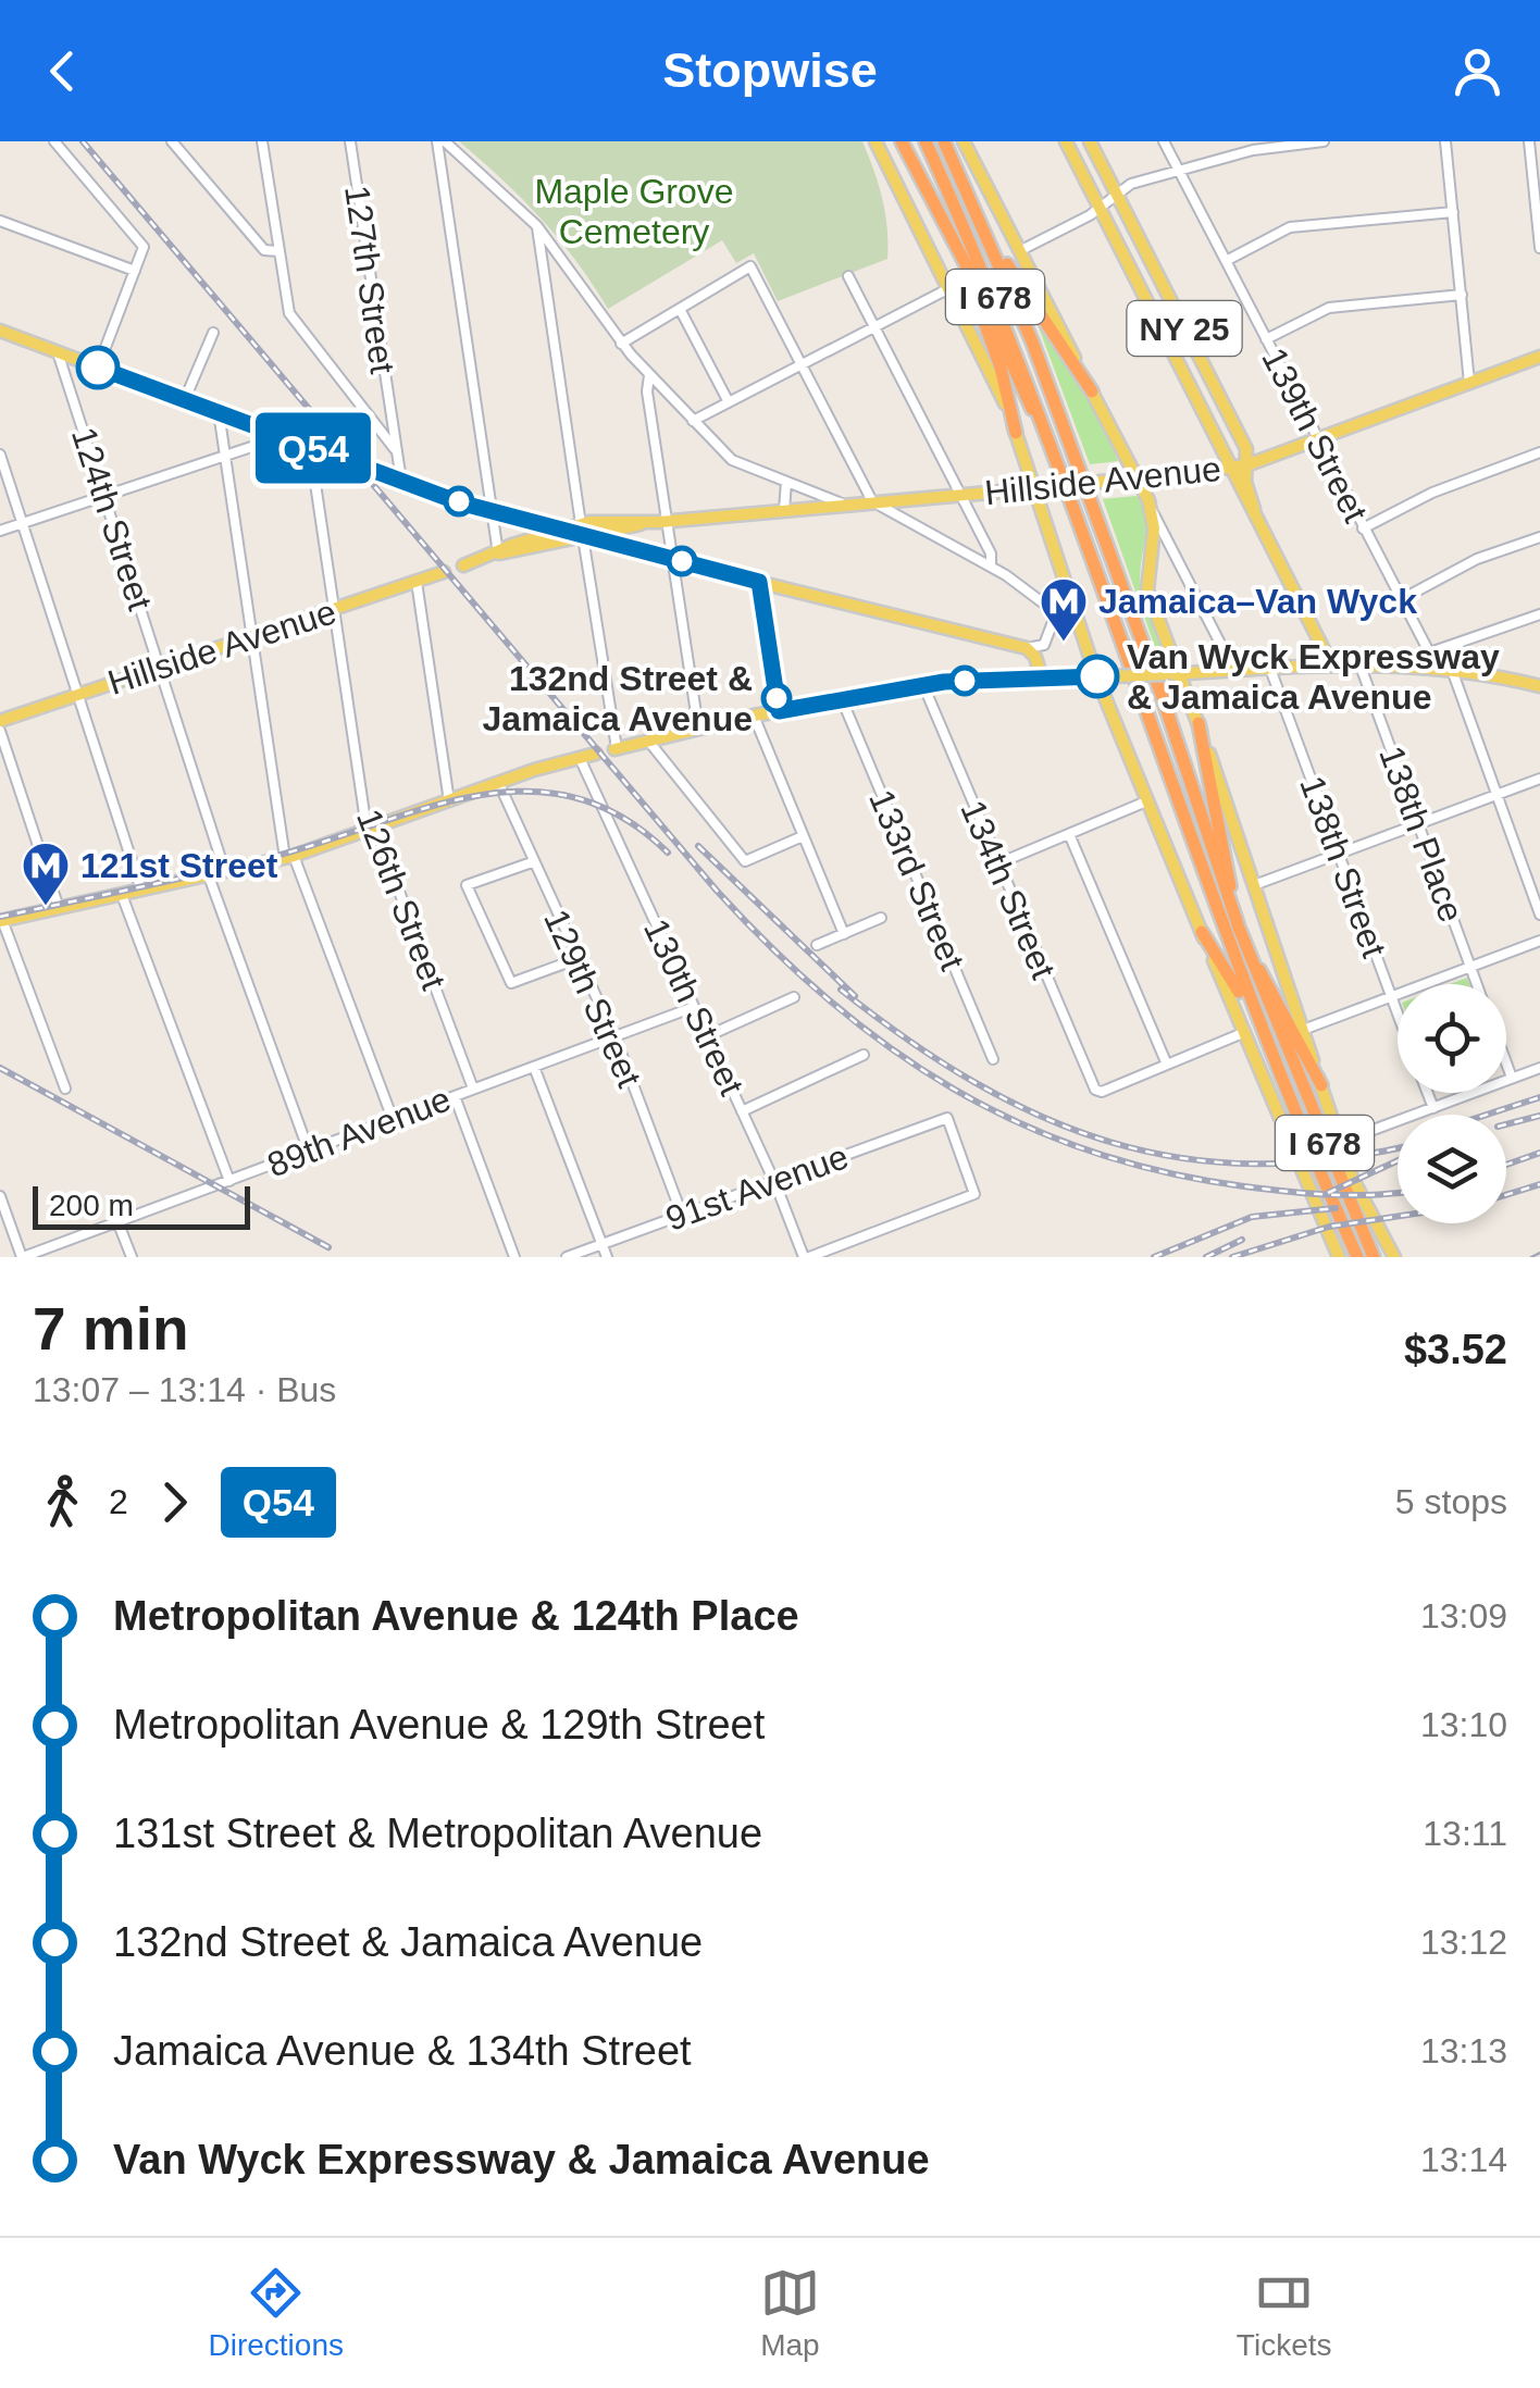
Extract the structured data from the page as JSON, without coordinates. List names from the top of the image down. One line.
{"streets":{"highway":["I 678"],"main road":["NY 25","Hillside Avenue"],"street":["127th Street","139th Street","124th Street","138th Place","138th Street","133rd Street","134th Street","126th Street","129th Street","130th Street","89th Avenue","91st Avenue"]},"crossings":[["NY 25","Hillside Avenue"],["139th Street","Hillside Avenue"],["Hillside Avenue","124th Street"],["Hillside Avenue","126th Street"],["126th Street","89th Avenue"],["129th Street","89th Avenue"],["129th Street","91st Avenue"],["130th Street","89th Avenue"],["130th Street","91st Avenue"]],"parks":["Maple Grove Cemetery"],"places":{"metro station":["Jamaica–Van Wyck","121st Street"],"other":["Van Wyck Expressway & Jamaica Avenue","132nd Street & Jamaica Avenue"]},"lines":["bus line Q54"],"scale_bar":"200 m","page":{"header":"Stopwise","on_map":"Q54","scale":"200 m","heading":["7 min","13:07 – 13:14 · Bus","$3.52"],"legs":["2","Q54","5 stops"],"list":[{"name":"Metropolitan Avenue & 124th Place","value":"13:09"},{"name":"Metropolitan Avenue & 129th Street","value":"13:10"},{"name":"131st Street & Metropolitan Avenue","value":"13:11"},{"name":"132nd Street & Jamaica Avenue","value":"13:12"},{"name":"Jamaica Avenue & 134th Street","value":"13:13"},{"name":"Van Wyck Expressway & Jamaica Avenue","value":"13:14"}],"tabs":["Directions","Map","Tickets"]}}
